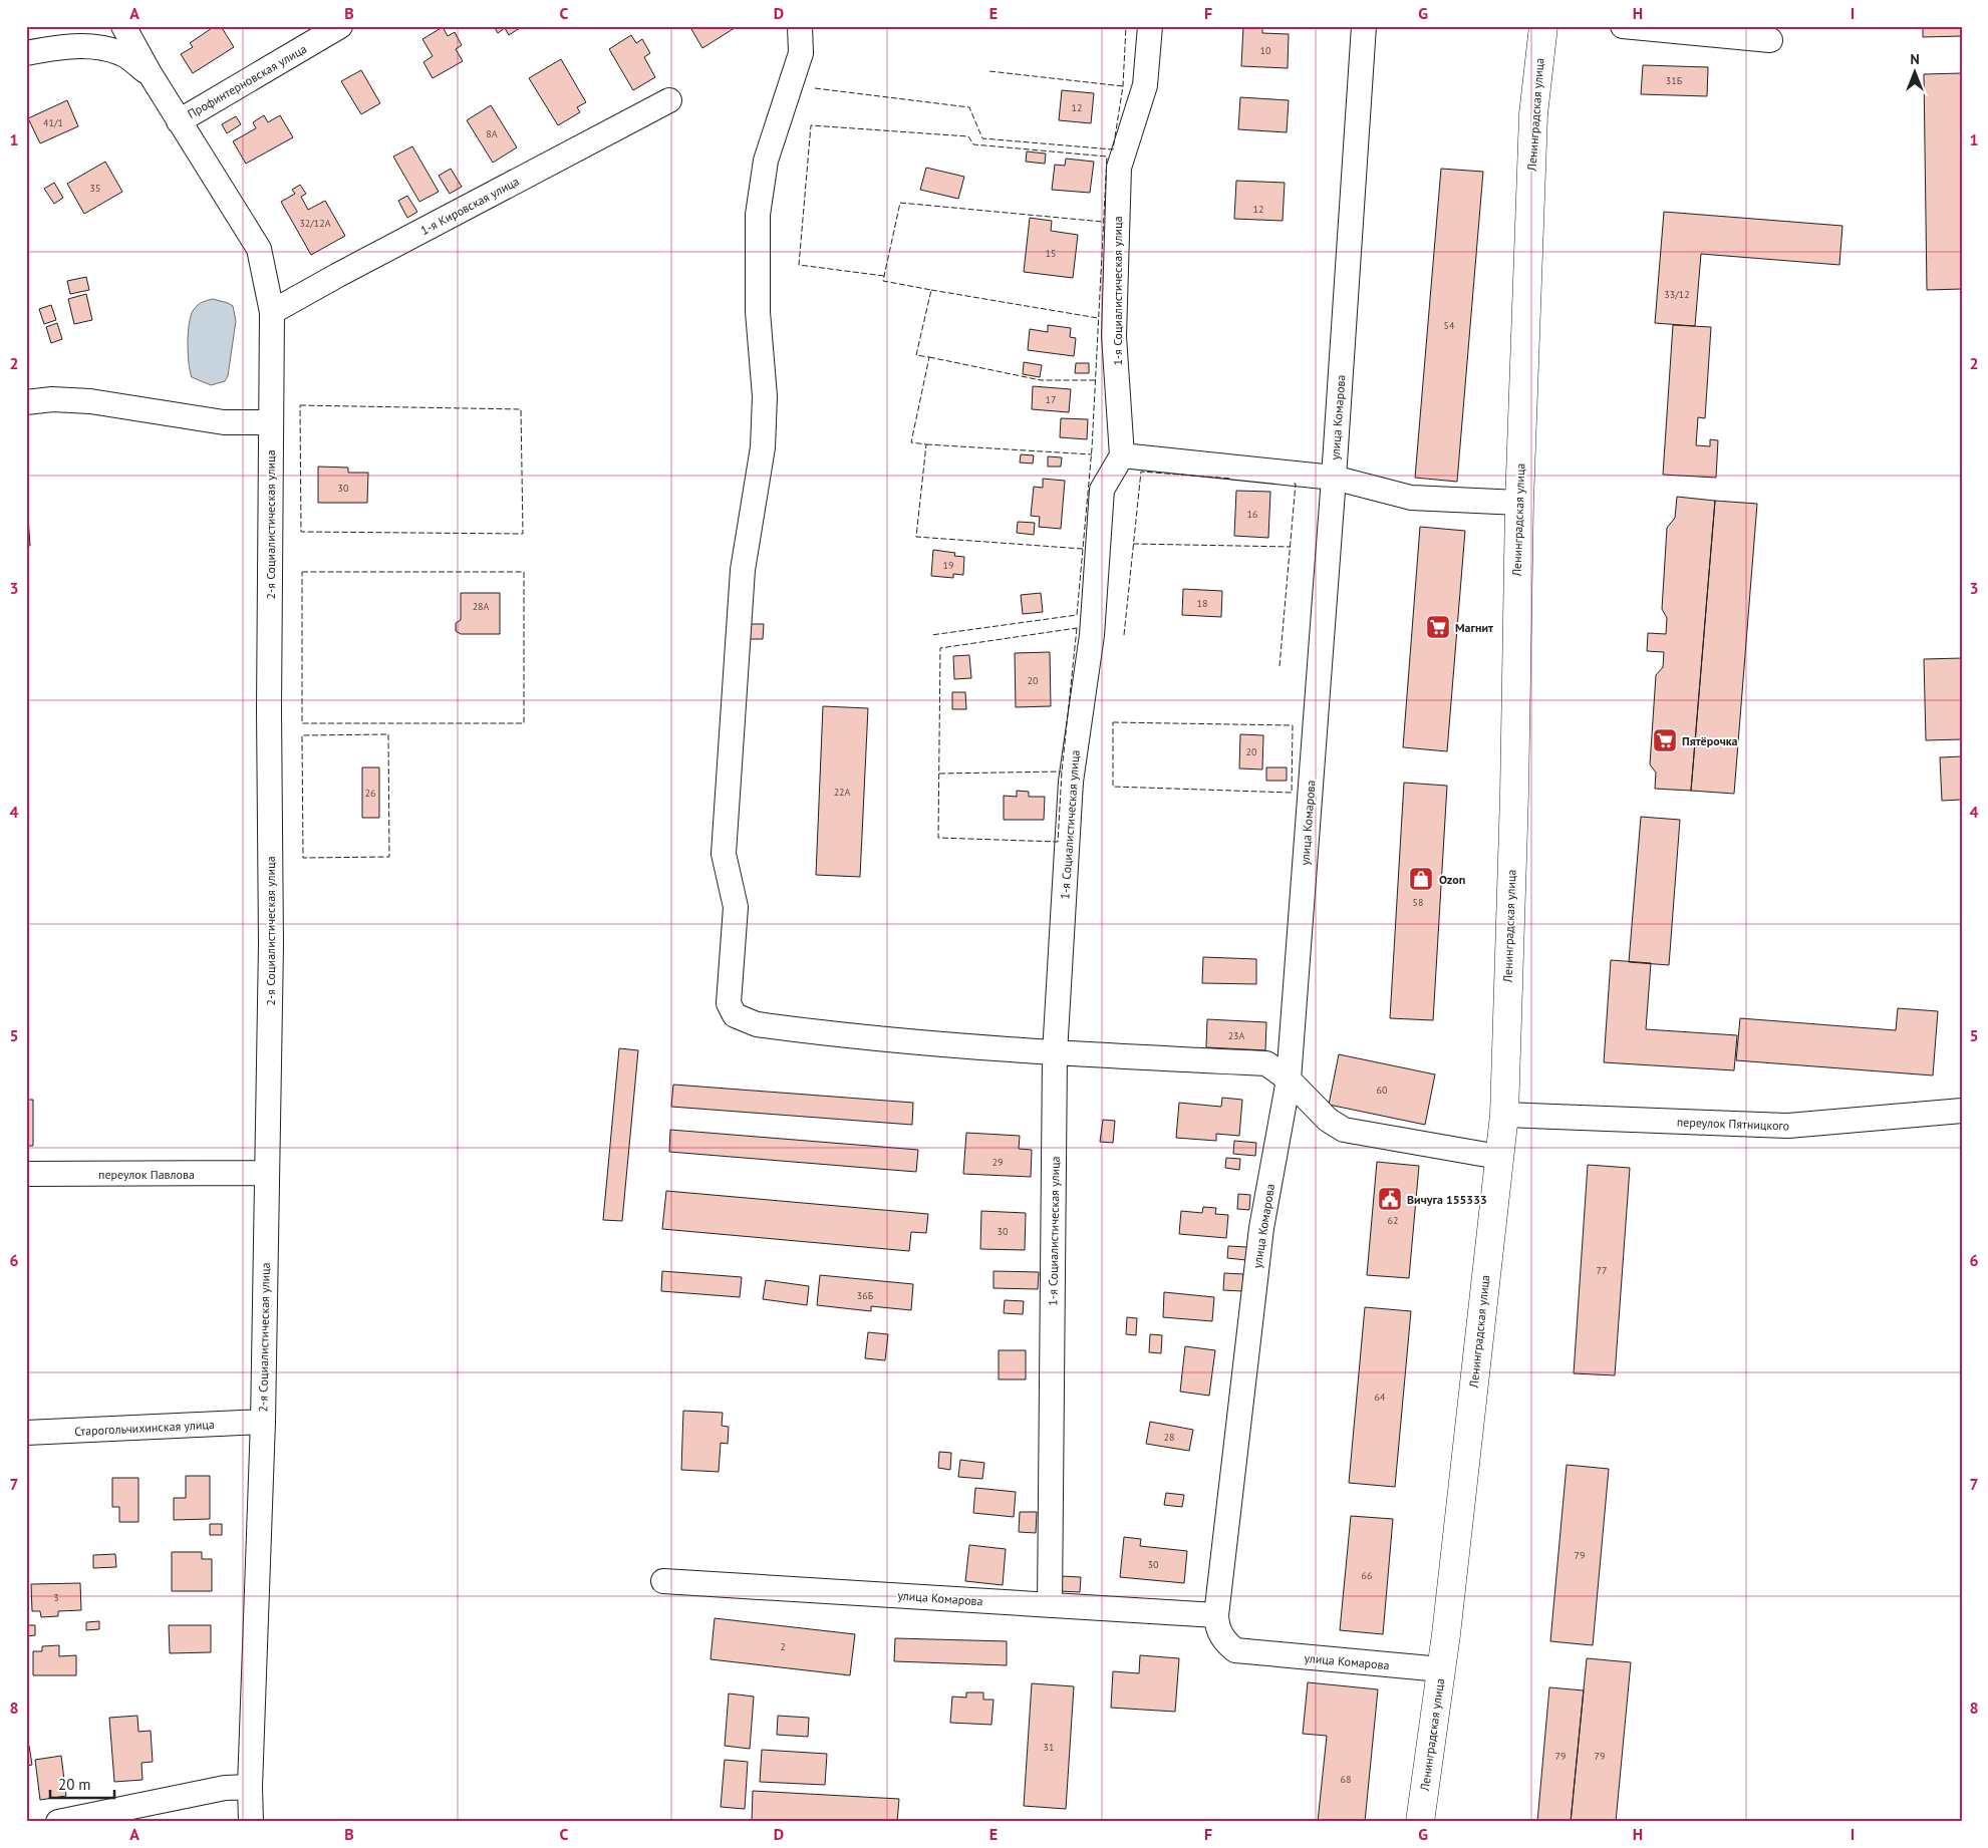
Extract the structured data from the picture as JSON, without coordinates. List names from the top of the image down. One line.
{"streets":{"main road":["Ленинградская улица"],"street":["Профинтерновская улица","1-я Кировская улица","1-я Социалистическая улица","улица Комарова","2-я Социалистическая улица","переулок Пятницкого","переулок Павлова","Старогольчихинская улица"]},"crossings":[["Профинтерновская улица","2-я Социалистическая улица"],["Ленинградская улица","улица Комарова"],["Ленинградская улица","переулок Пятницкого"],["1-я Кировская улица","2-я Социалистическая улица"],["1-я Социалистическая улица","улица Комарова"],["2-я Социалистическая улица","переулок Павлова"],["2-я Социалистическая улица","Старогольчихинская улица"]],"places":{"supermarket":["Магнит","Пятёрочка"],"shop":["Ozon"],"public building":["Вичуга 155333"]},"house_numbers":["10","31Б","12","41/1","8А","35","12","32/12А","15","33/12","54","17","30","16","19","18","28А","20","20","22А","26","58","23А","60","29","62","30","77","36Б","64","28","79","30","66","3","2","31","79","79","68"],"scale_bar":"20 m","north":"top","grid":{"columns":["A","B","C","D","E","F","G","H","I"],"rows":["1","2","3","4","5","6","7","8"]}}
